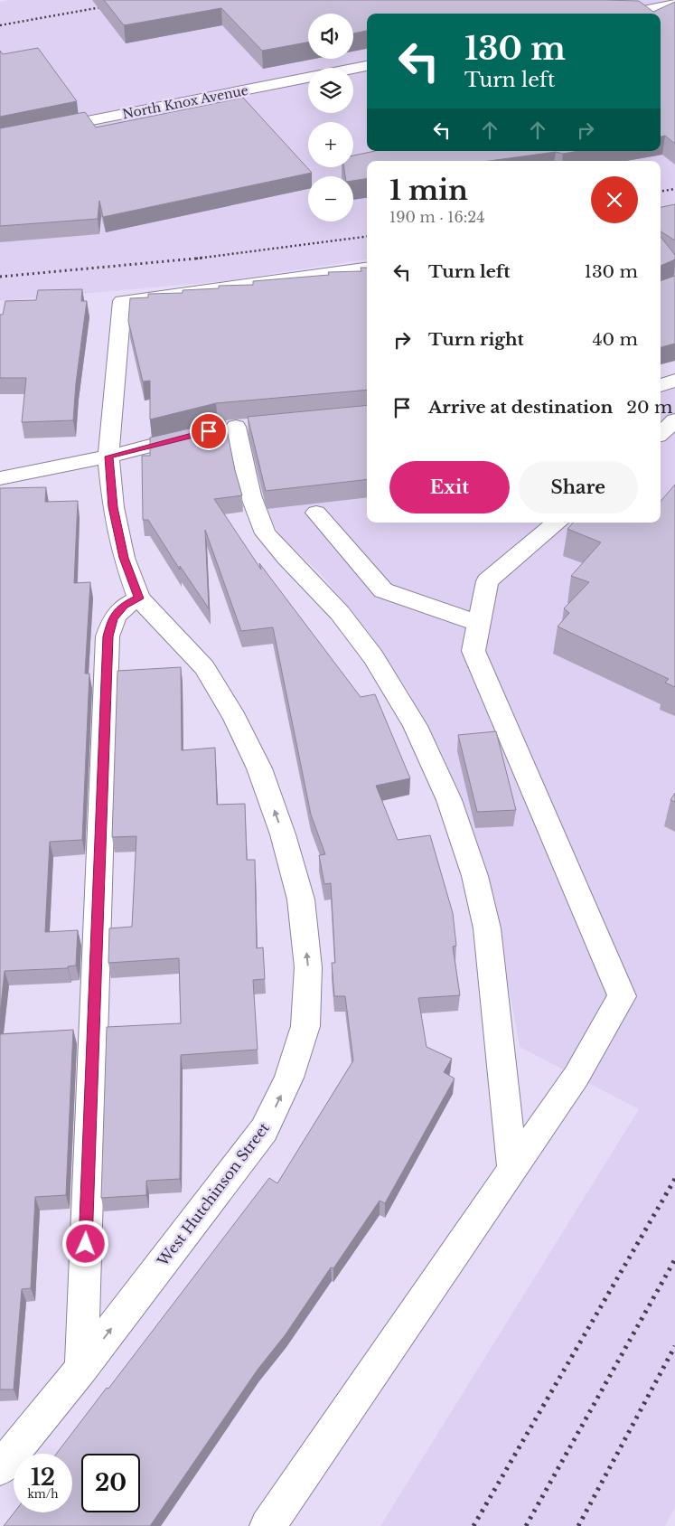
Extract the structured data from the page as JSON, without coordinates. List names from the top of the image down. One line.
{"streets":{"street":["North Knox Avenue","West Hutchinson Street"]},"page":{"map_buttons":["+","−"],"turn":["130 m","Turn left"],"heading":["1 min","190 m · 16:24"],"list":[{"name":"Turn left","value":"130 m"},{"name":"Turn right","value":"40 m"},{"name":"Arrive at destination","value":"20 m"}],"buttons":["Exit","Share"],"speed":"12 km/h","limit":"20"}}
